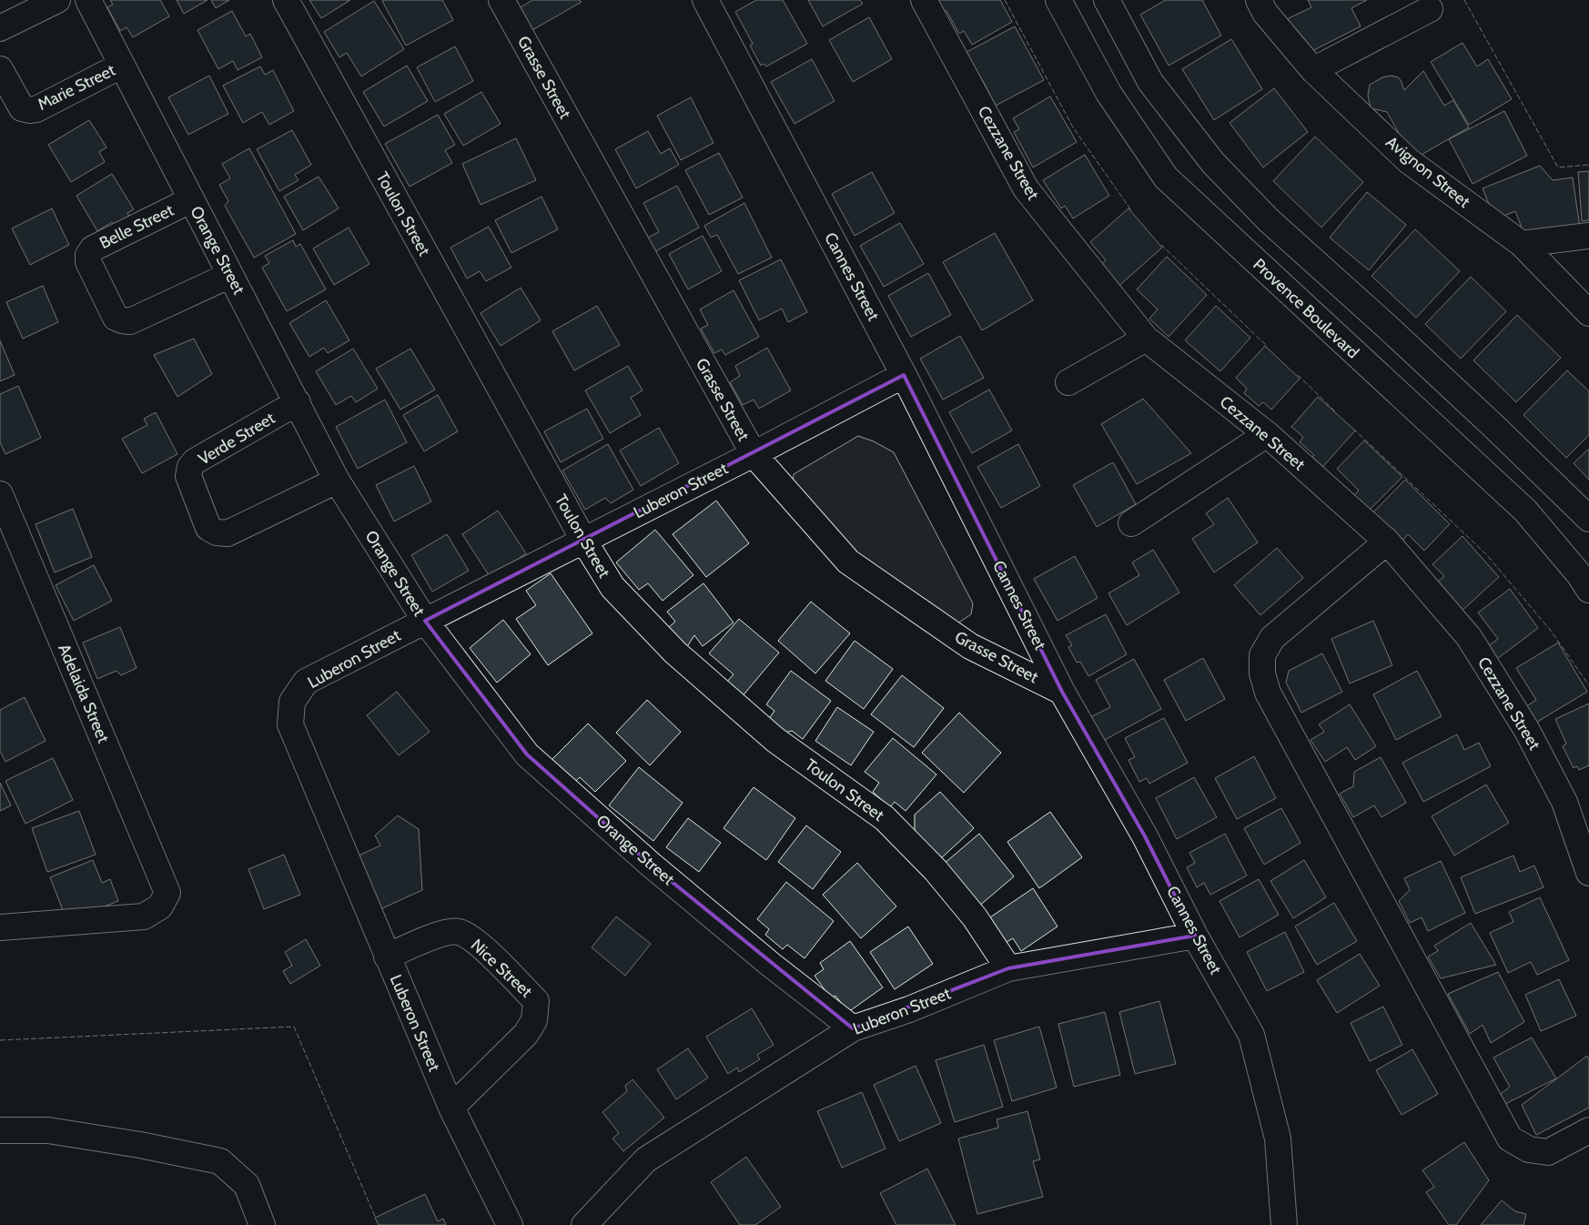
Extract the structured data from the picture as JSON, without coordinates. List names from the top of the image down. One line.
{"streets":{"street":["Grasse Street","Marie Street","Cezzane Street","Avignon Street","Toulon Street","Belle Street","Orange Street","Cannes Street","Provence Boulevard","Verde Street","Luberon Street","Adelaida Street","Nice Street"]},"crossings":[["Grasse Street","Cannes Street"],["Grasse Street","Luberon Street"],["Marie Street","Orange Street"],["Toulon Street","Luberon Street"],["Belle Street","Orange Street"],["Orange Street","Verde Street"],["Orange Street","Luberon Street"],["Cannes Street","Luberon Street"],["Luberon Street","Nice Street"]]}
